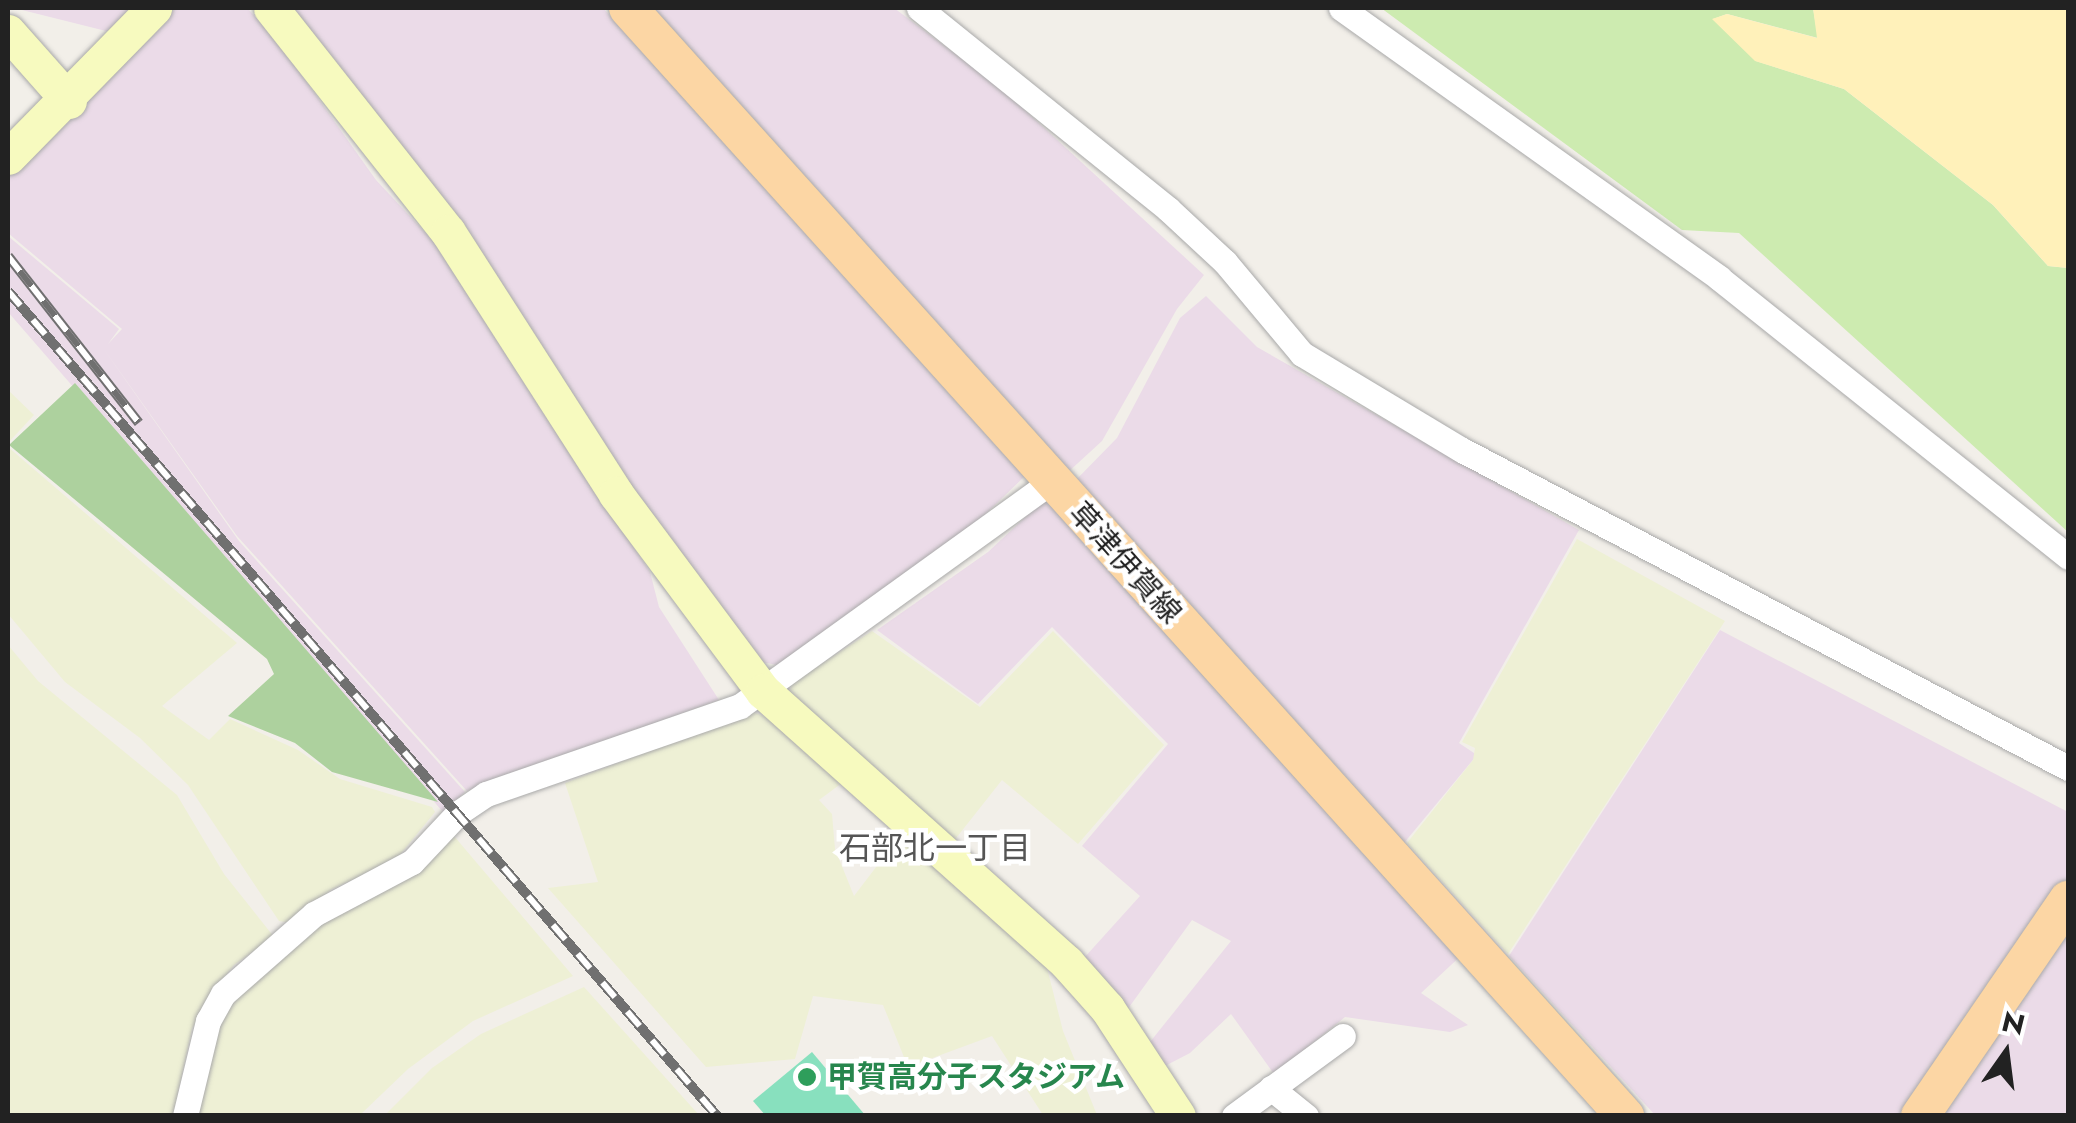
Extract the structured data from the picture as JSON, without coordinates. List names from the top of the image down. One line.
{"streets":{"main road":["草津伊賀線"]},"districts":["石部北一丁目"],"places":["甲賀高分子スタジアム"],"north":"top"}
